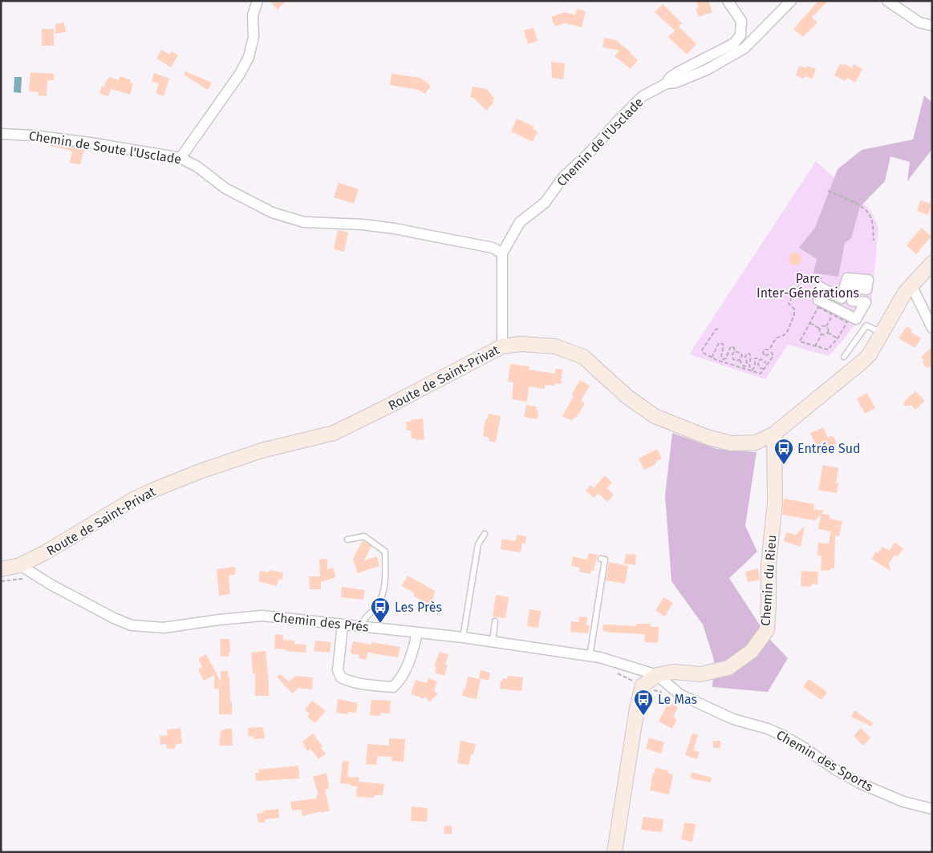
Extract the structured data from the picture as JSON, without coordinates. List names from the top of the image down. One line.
{"streets":{"street":["Chemin de l'Usclade","Chemin de Soute l'Usclade","Route de Saint-Privat","Chemin du Rieu","Chemin des Prés","Chemin des Sports"]},"crossings":[["Chemin de l'Usclade","Chemin de Soute l'Usclade"],["Chemin de l'Usclade","Route de Saint-Privat"],["Route de Saint-Privat","Chemin du Rieu"],["Route de Saint-Privat","Chemin des Prés"],["Chemin du Rieu","Chemin des Prés"],["Chemin du Rieu","Chemin des Sports"],["Chemin des Prés","Chemin des Sports"]],"parks":["Parc Inter-Générations"],"places":{"bus stop":["Entrée Sud","Les Près","Le Mas"]}}
